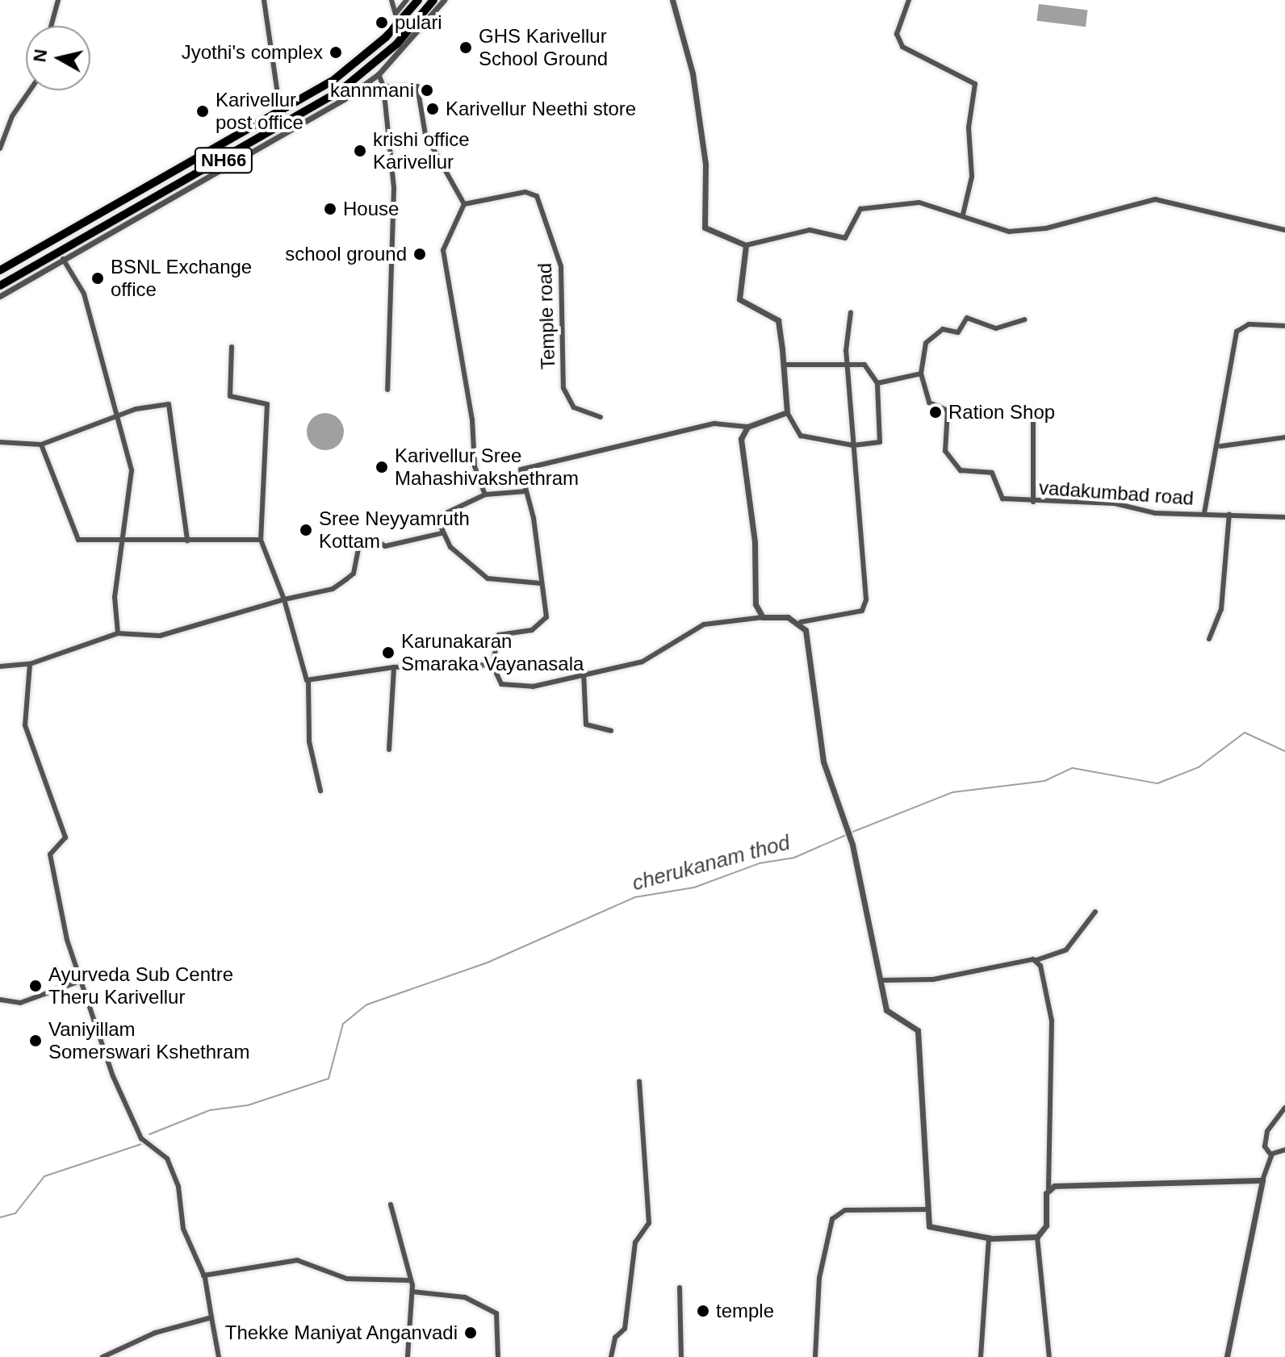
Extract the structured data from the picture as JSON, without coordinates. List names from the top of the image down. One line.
{"streets":{"highway":["NH66"],"street":["Temple road","vadakumbad road"]},"water":["cherukanam thod"],"places":["pulari","GHS Karivellur School Ground","Jyothi's complex","kannmani","Karivellur Neethi store","Karivellur post office","krishi office Karivellur","House","school ground","BSNL Exchange office","Ration Shop","Karivellur Sree Mahashivakshethram","Sree Neyyamruth Kottam","Karunakaran Smaraka Vayanasala","Ayurveda Sub Centre Theru Karivellur","Vaniyillam Somerswari Kshethram","temple","Thekke Maniyat Anganvadi"],"north":"left"}
